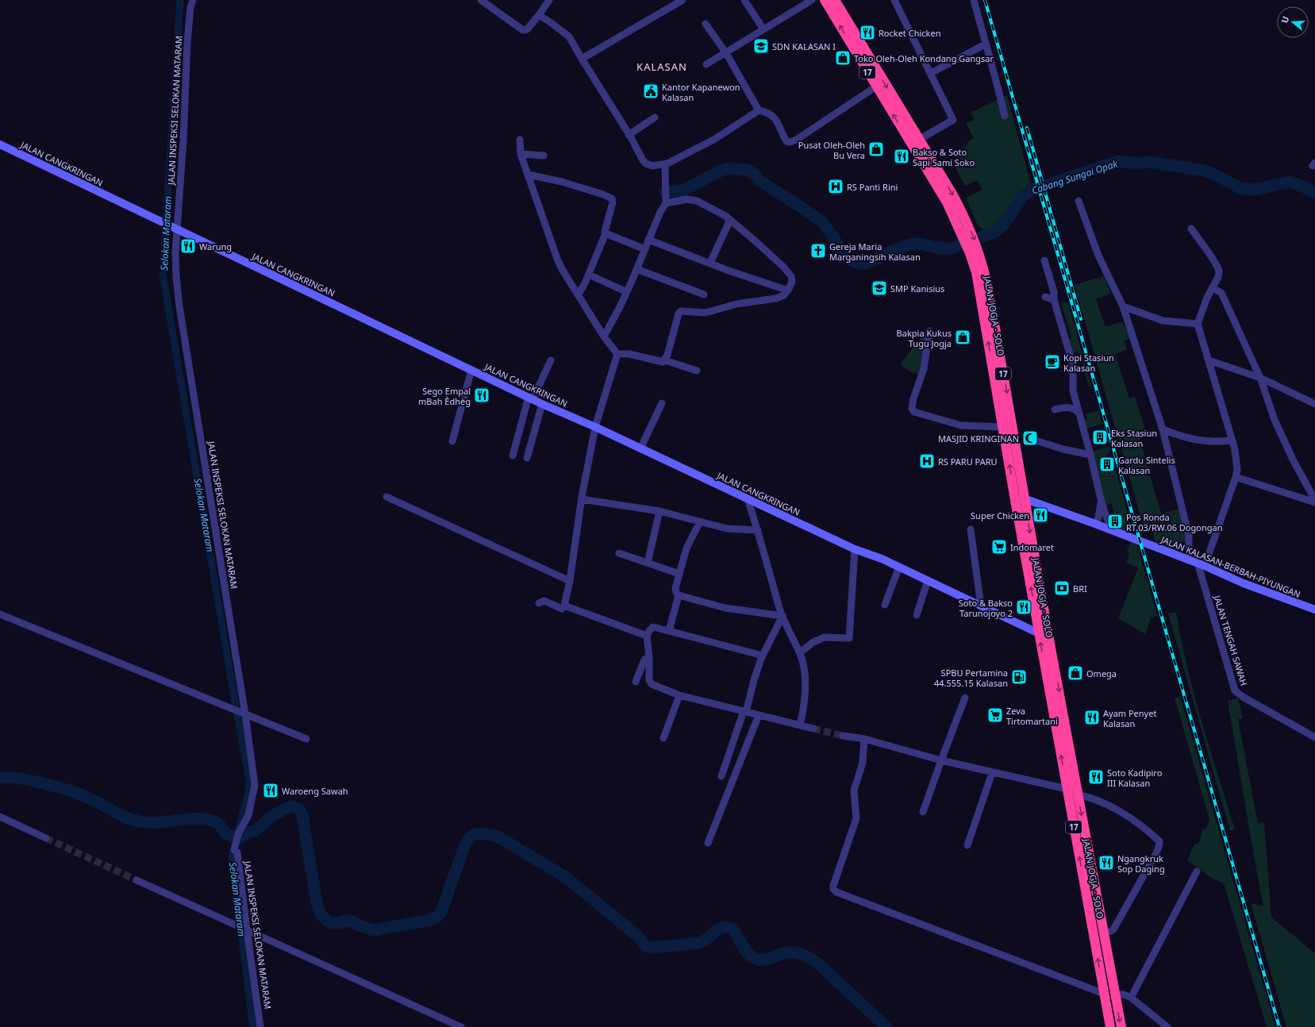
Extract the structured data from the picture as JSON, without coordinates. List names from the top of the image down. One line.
{"streets":{"highway":["17","JALAN JOGJA - SOLO"],"main road":["JALAN CANGKRINGAN","JALAN KALASAN-BERBAH-PIYUNGAN"],"street":["JALAN INSPEKSI SELOKAN MATARAM","JALAN TENGAH SAWAH"]},"crossings":[["JALAN INSPEKSI SELOKAN MATARAM","JALAN CANGKRINGAN"],["JALAN CANGKRINGAN","JALAN JOGJA - SOLO"],["JALAN JOGJA - SOLO","JALAN KALASAN-BERBAH-PIYUNGAN"],["JALAN KALASAN-BERBAH-PIYUNGAN","JALAN TENGAH SAWAH"]],"districts":["KALASAN"],"water":["Cabang Sungai Opak","Selokan Mataram"],"places":{"restaurant":["Rocket Chicken","Bakso & Soto Sapi Sami Soko","Warung","Sego Empal mBah Èdhèg","Super Chicken","Soto & Bakso Tarunojoyo 2","Ayam Penyet Kalasan","Soto Kadipiro III Kalasan","Waroeng Sawah","Ngangkruk Sop Daging"],"school or university":["SDN KALASAN I","SMP Kanisius"],"shop":["Toko Oleh-Oleh Kondang Gangsar","Pusat Oleh-Oleh Bu Vera","Bakpia Kukus Tugu Jogja","Omega"],"public building":["Kantor Kapanewon Kalasan"],"hospital":["RS Panti Rini","RS PARU PARU"],"church":["Gereja Maria Marganingsih Kalasan"],"cafe":["Kopi Stasiun Kalasan"],"building":["Eks Stasiun Kalasan","Gardu Sintelis Kalasan","Pos Ronda RT.03/RW.06 Dogongan"],"mosque":["MASJID KRINGINAN"],"supermarket":["Indomaret","Zeva Tirtomartani"],"bank":["BRI"],"fuel station":["SPBU Pertamina 44.555.15 Kalasan"]},"north":"left"}
